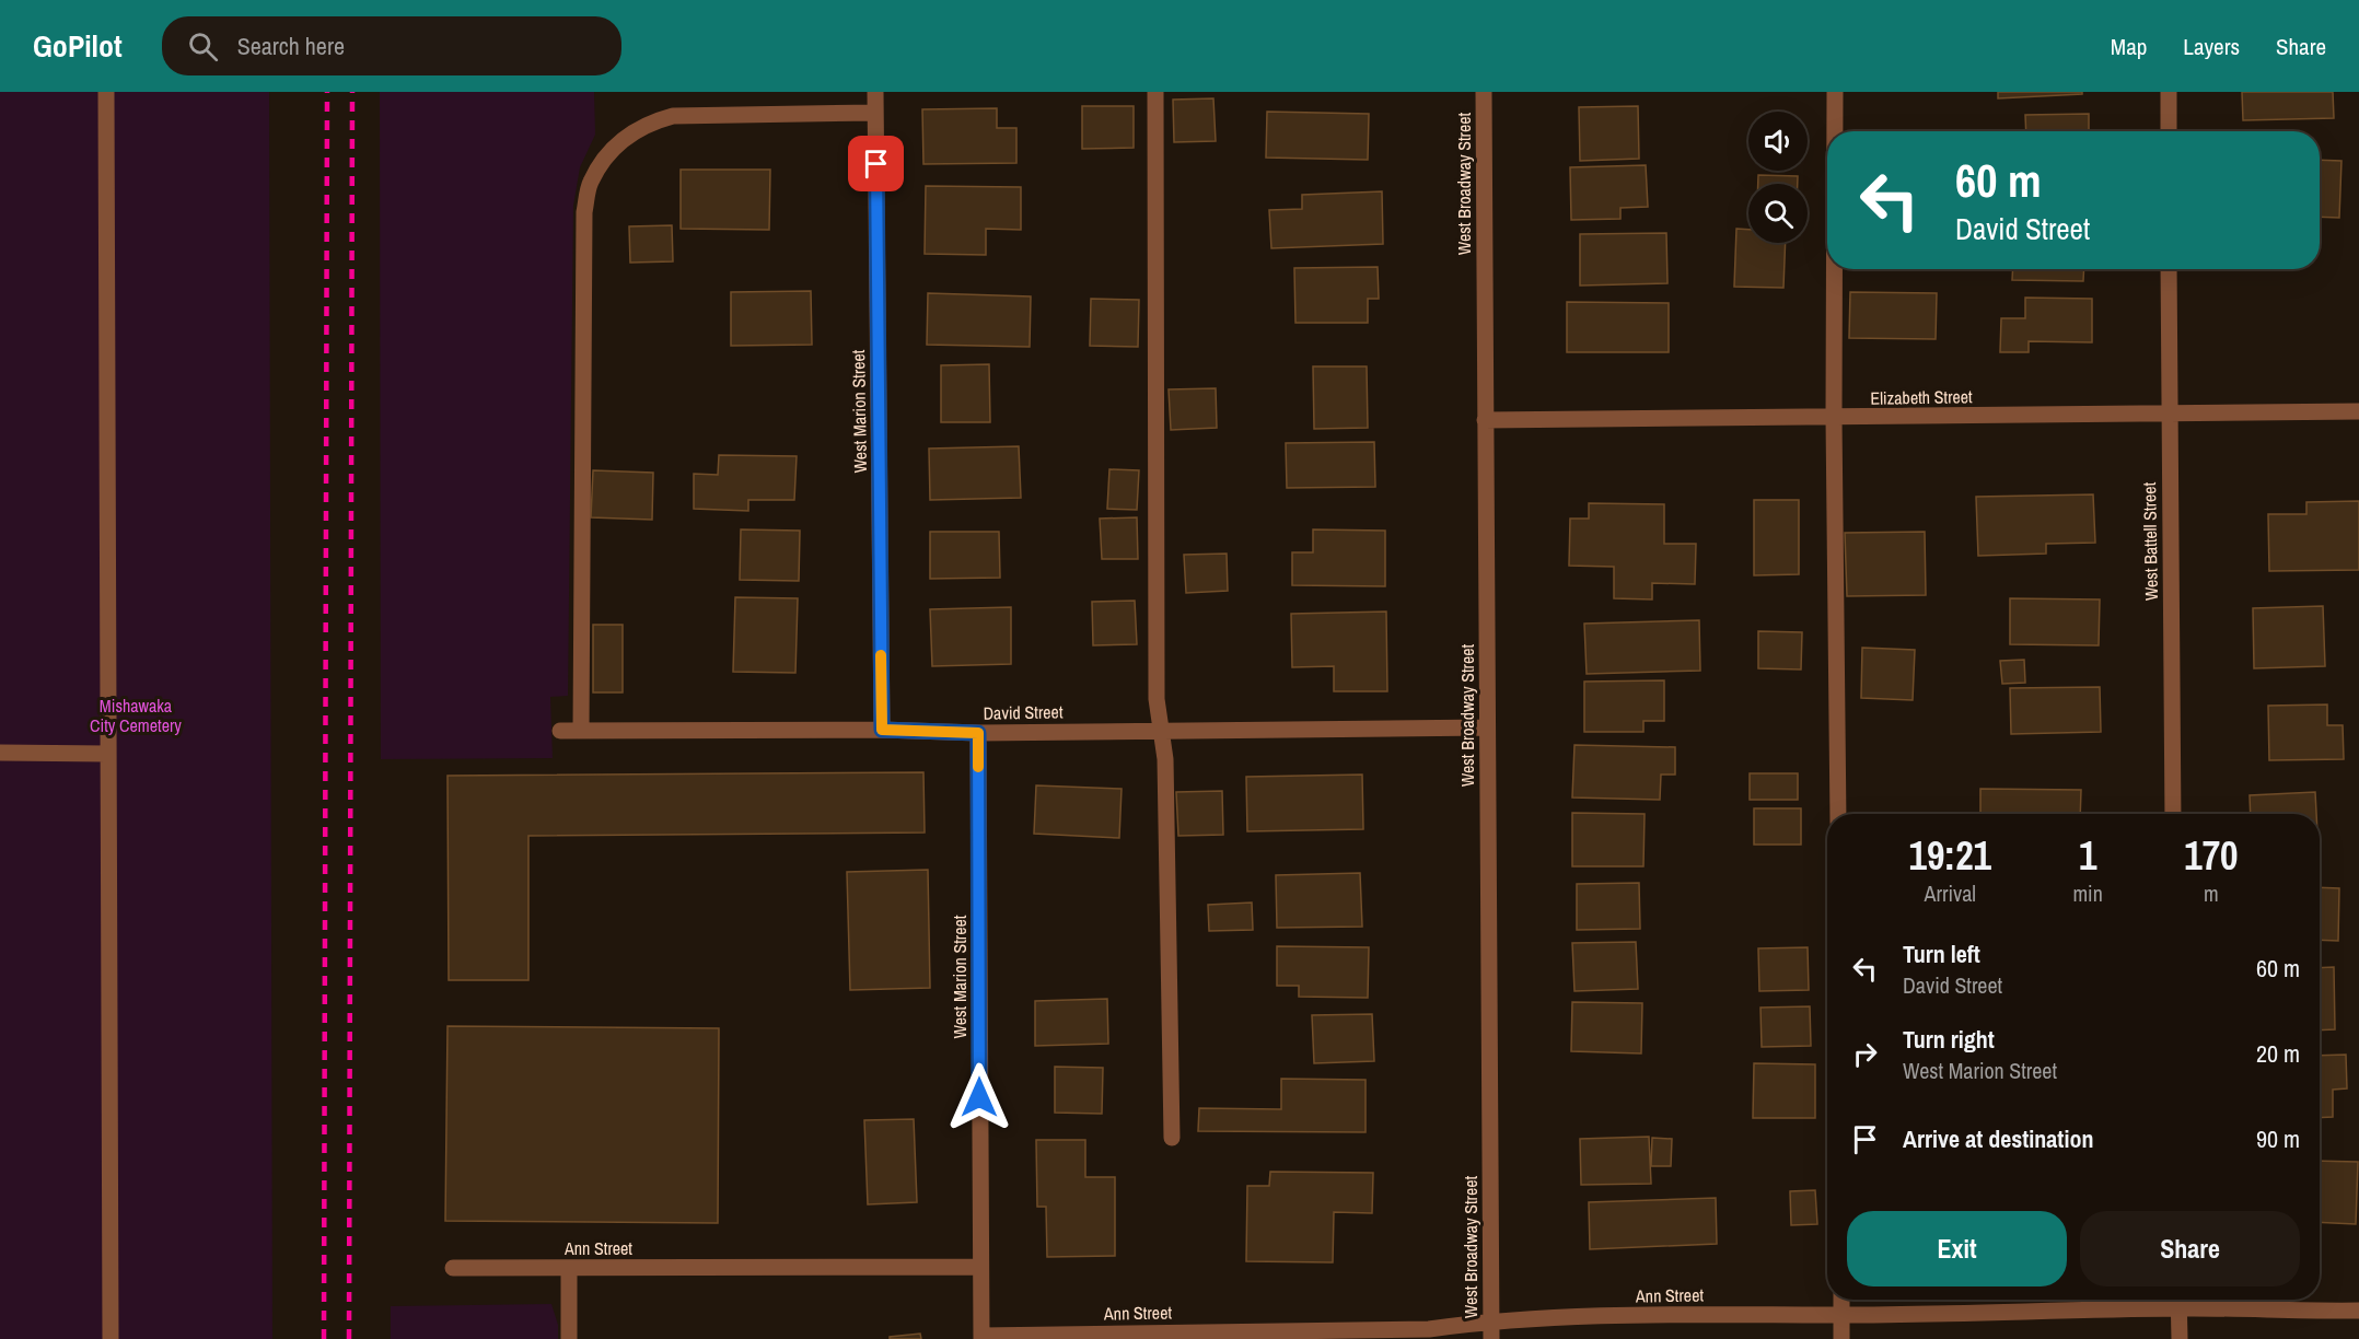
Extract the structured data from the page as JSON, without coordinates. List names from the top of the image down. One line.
{"streets":{"street":["West Broadway Street","Elizabeth Street","West Marion Street","West Battell Street","David Street","Ann Street"]},"crossings":[["West Broadway Street","Elizabeth Street"],["West Broadway Street","David Street"],["West Broadway Street","Ann Street"],["Elizabeth Street","West Battell Street"],["West Marion Street","David Street"],["West Marion Street","Ann Street"]],"parks":["Mishawaka City Cemetery"],"page":{"header":"GoPilot","search":"Search here","nav":["Map","Layers","Share"],"turn":["60 m","David Street"],"eta":["19:21","Arrival","1","min","170","m"],"list":[{"name":"Turn left","note":"David Street","value":"60 m"},{"name":"Turn right","note":"West Marion Street","value":"20 m"},{"name":"Arrive at destination","value":"90 m"}],"buttons":["Exit","Share"]}}
